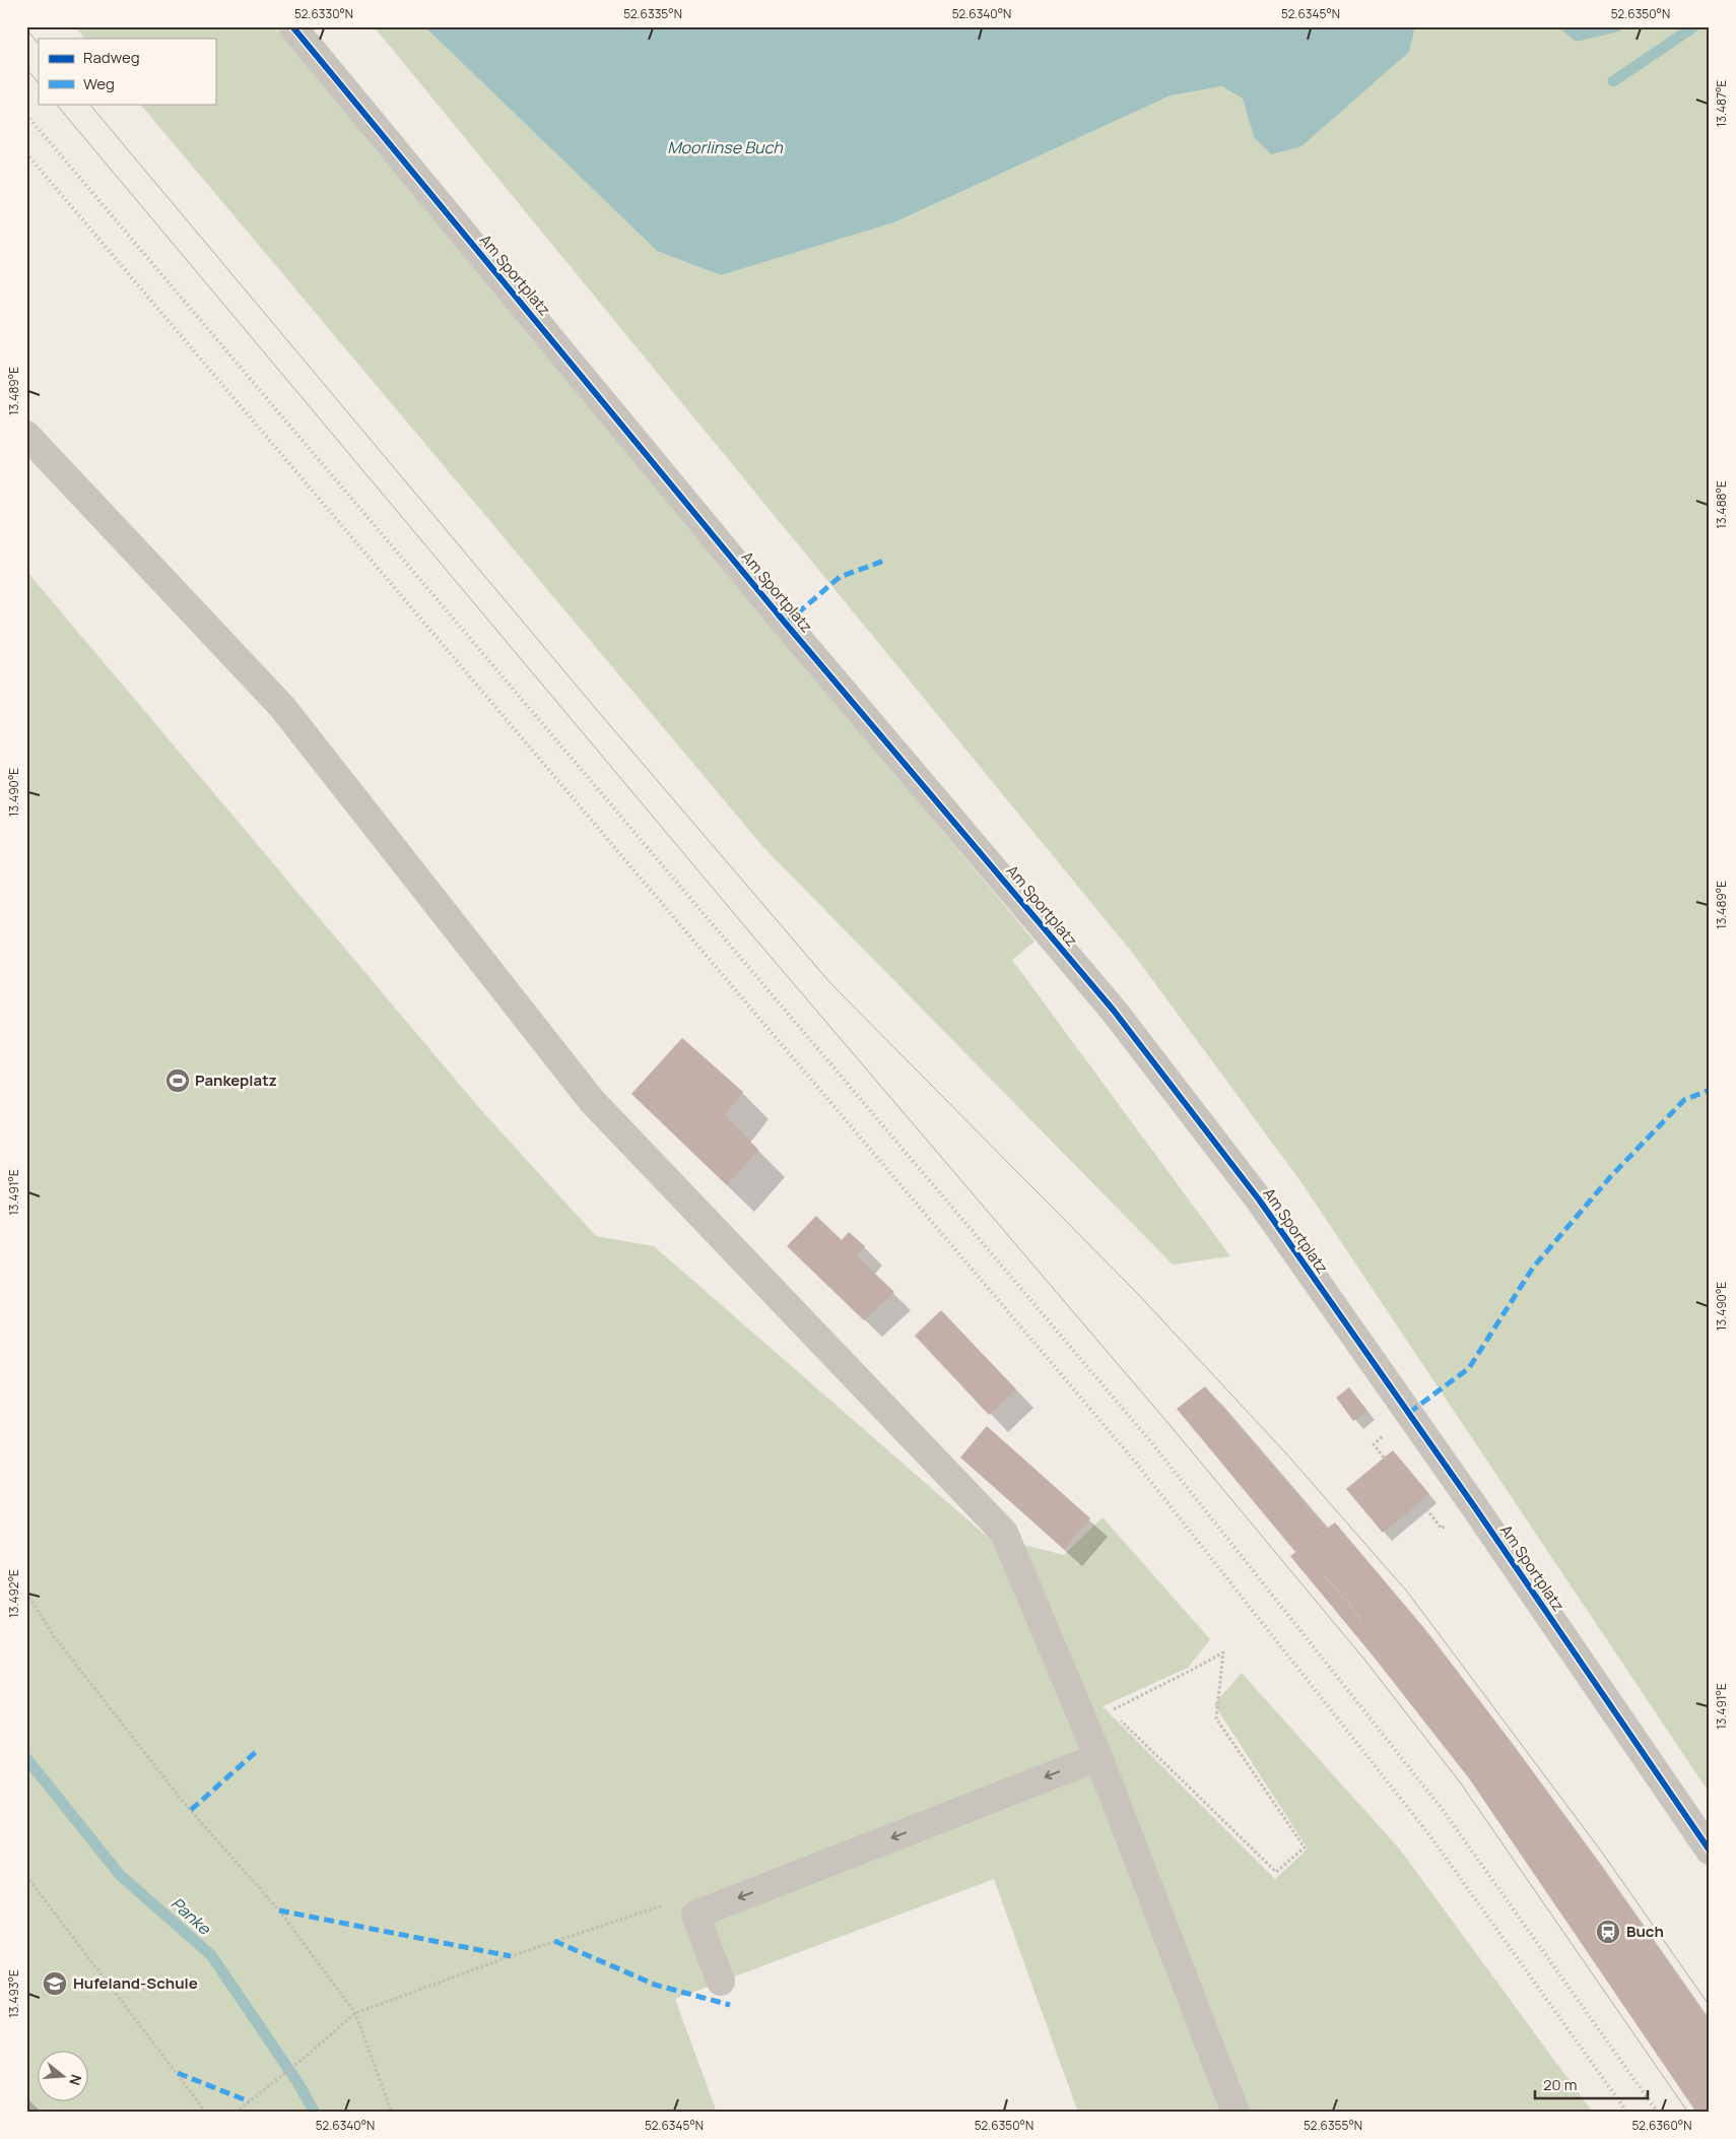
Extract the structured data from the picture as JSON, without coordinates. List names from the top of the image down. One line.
{"streets":{"street":["Am Sportplatz"]},"water":["Moorlinse Buch","Panke"],"places":{"sports":["Pankeplatz"],"station":["Buch"],"school or university":["Hufeland-Schule"]},"legend":["Radweg","Weg"],"scale_bar":"20 m","north":"right","coordinates":["52.6330°N","52.6335°N","52.6340°N","52.6345°N","52.6350°N","13.487°E","13.489°E","13.488°E","13.490°E","13.491°E","13.492°E","13.493°E","52.6355°N","52.6360°N"]}
